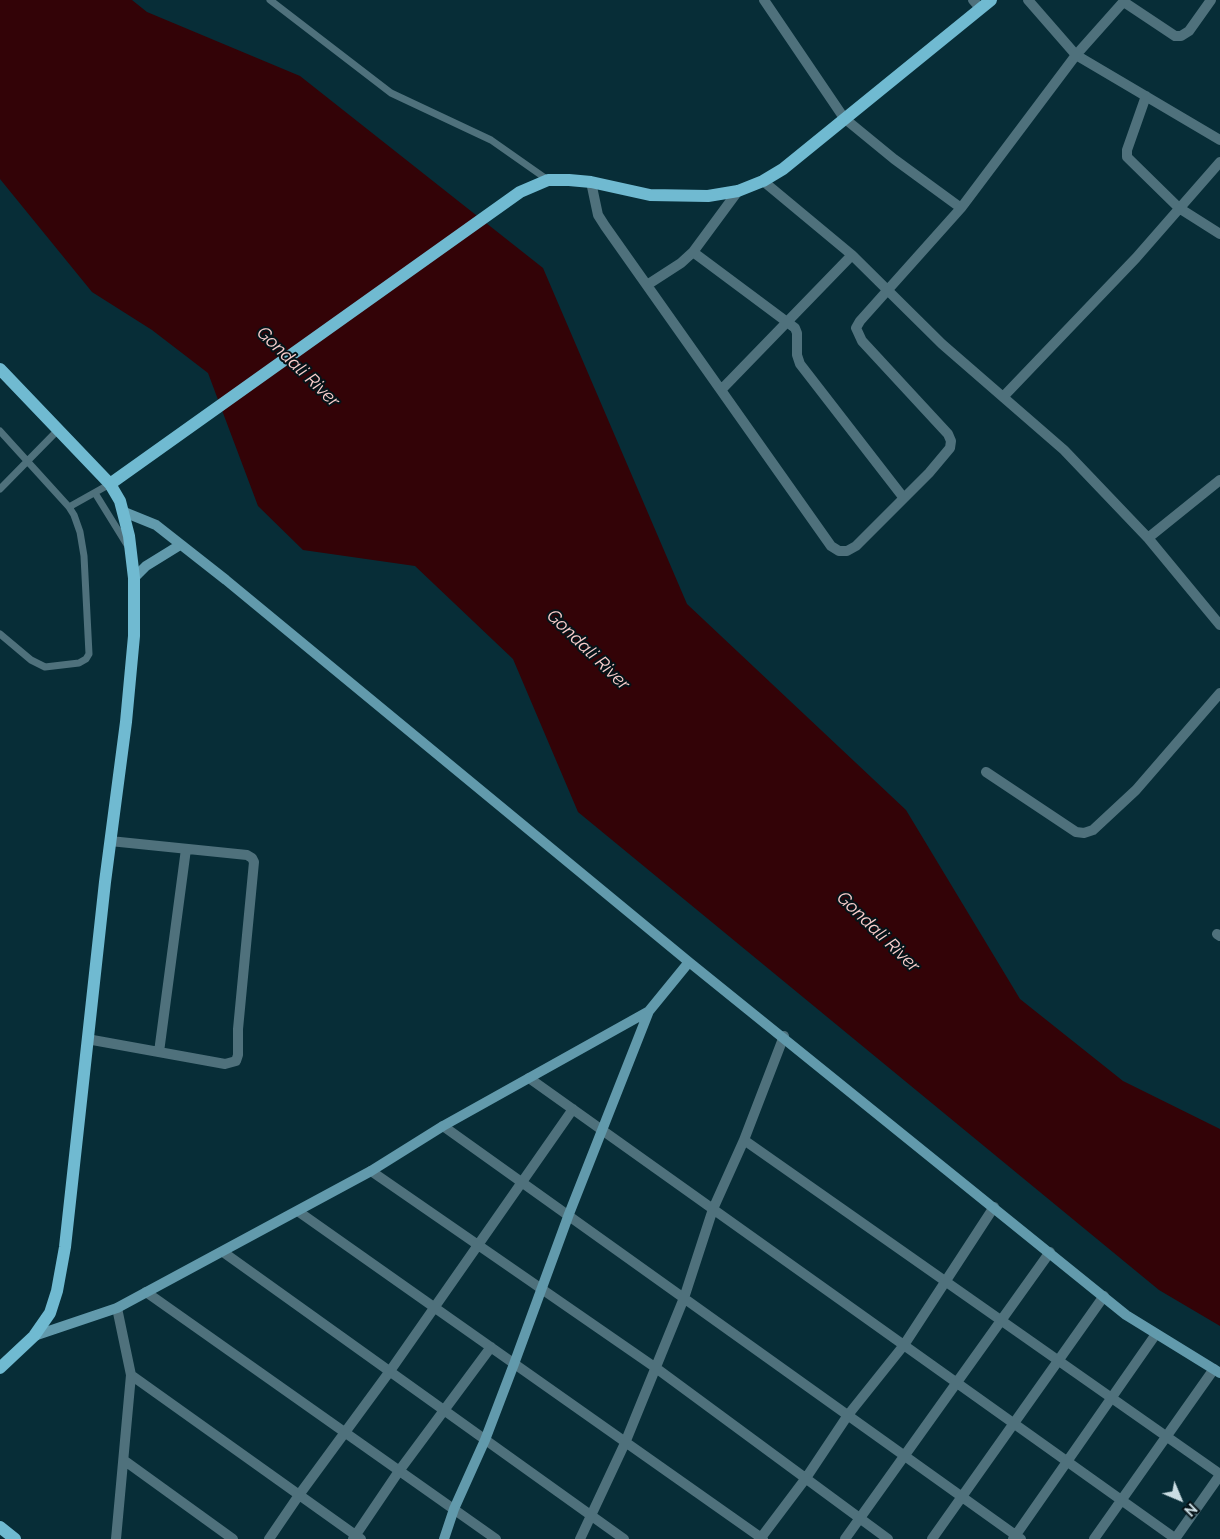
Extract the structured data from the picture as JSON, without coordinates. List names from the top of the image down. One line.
{"water":["Gondali River"],"north":"bottom right"}
